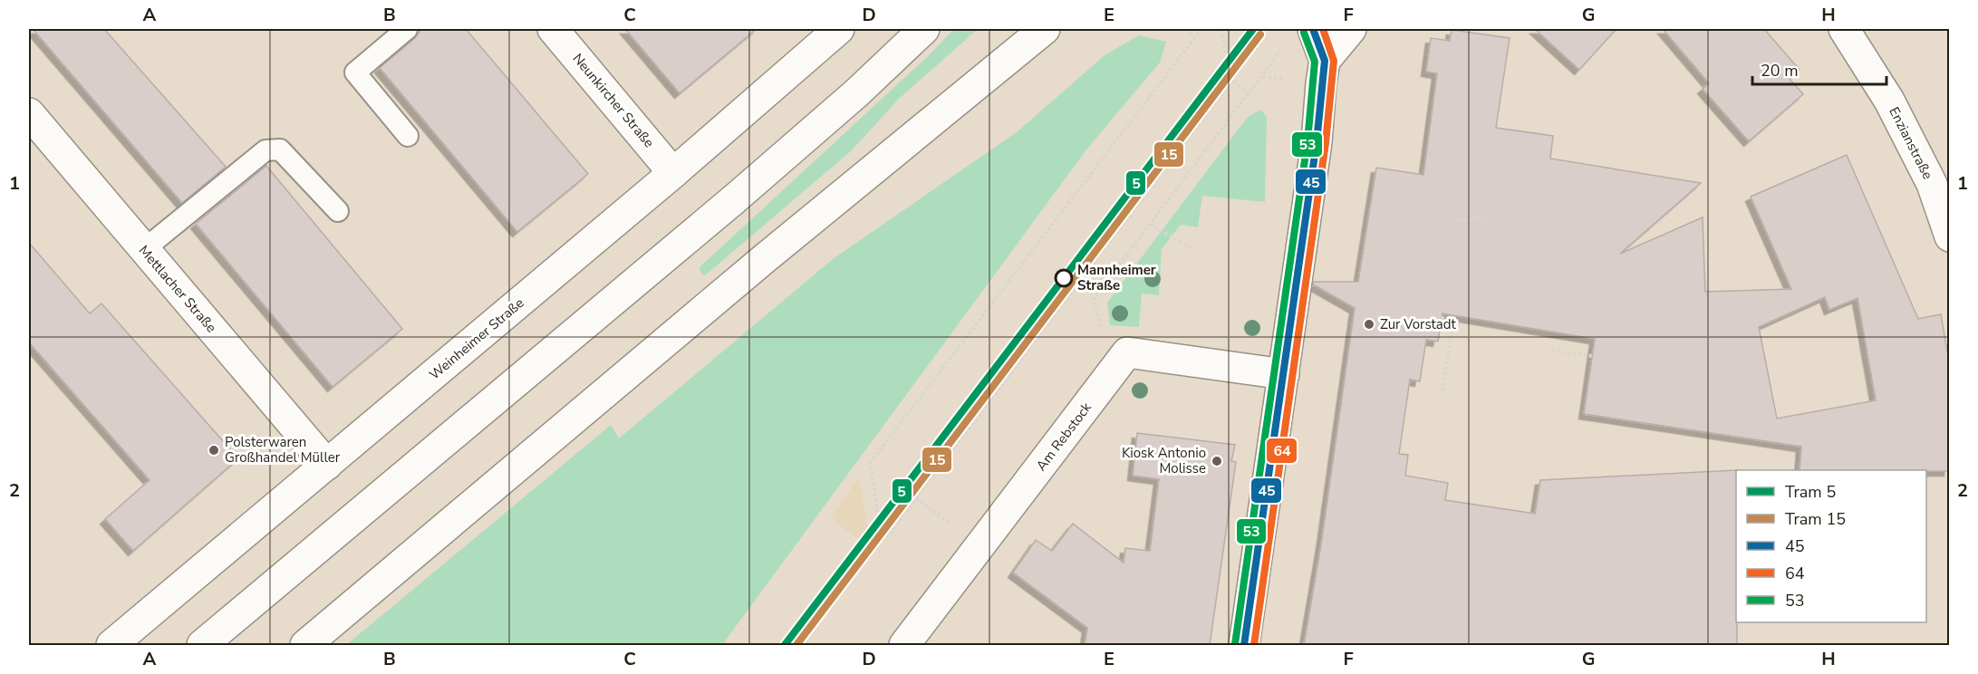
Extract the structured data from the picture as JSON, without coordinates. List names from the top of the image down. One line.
{"streets":{"main road":["Neunkircher Straße","Enzianstraße","Mettlacher Straße","Weinheimer Straße","Am Rebstock"]},"crossings":[["Neunkircher Straße","Weinheimer Straße"],["Mettlacher Straße","Weinheimer Straße"]],"places":["Mannheimer Straße","Zur Vorstadt","Polsterwaren Großhandel Müller","Kiosk Antonio Molisse"],"lines":["tram line 5","transit line 45","transit line 64","transit line 53","tram line 15"],"legend":["Tram 5","Tram 15","45","64","53"],"scale_bar":"20 m","grid":{"columns":["A","B","C","D","E","F","G","H"],"rows":["1","2"]}}
